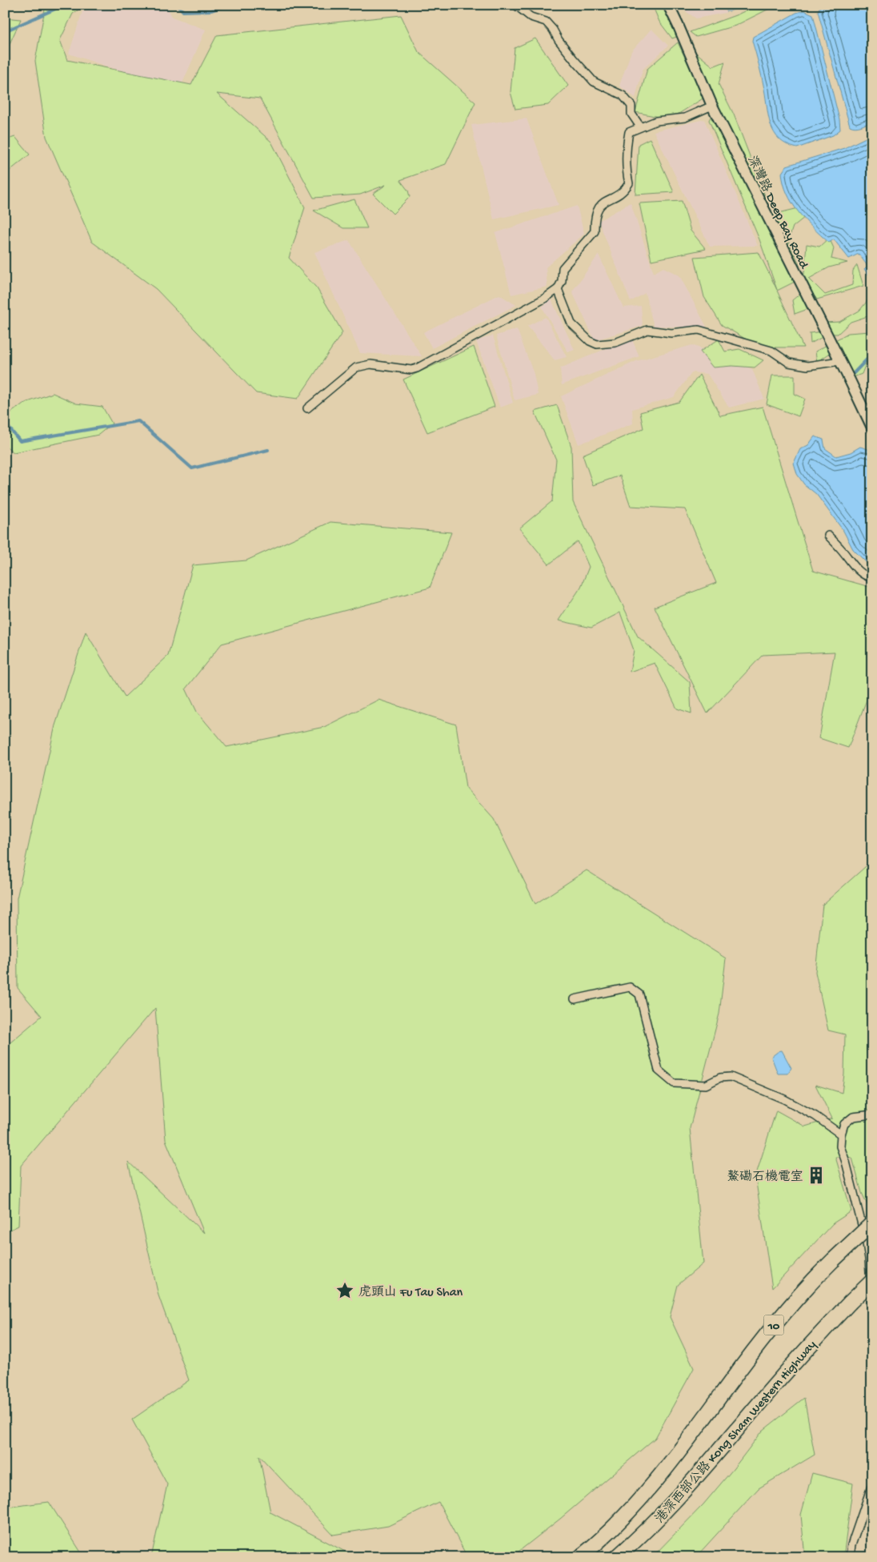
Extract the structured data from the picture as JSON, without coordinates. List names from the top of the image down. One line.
{"streets":{"highway":["10","港深西部公路 Kong Sham Western Highway"],"street":["深灣路 Deep Bay Road"]},"places":{"building":["鰲磡石機電室"],"place":["虎頭山 Fu Tau Shan"]}}
